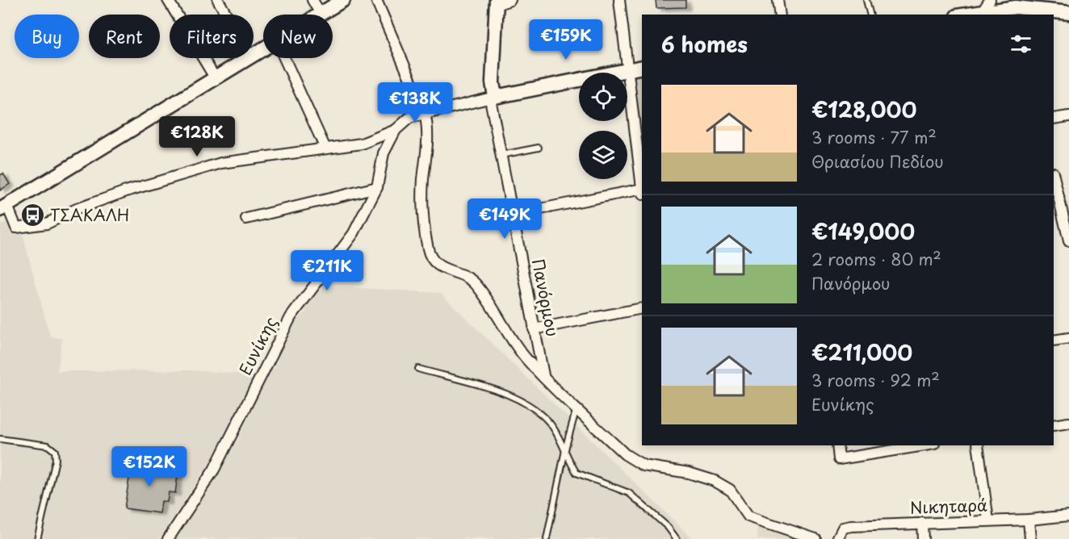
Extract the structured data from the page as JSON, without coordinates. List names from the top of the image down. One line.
{"streets":{"main road":["Πανόρμου"],"street":["Ευνίκης","Νικηταρά"]},"crossings":[["Πανόρμου","Ευνίκης"]],"places":{"bus stop":["ΤΣΑΚΑΛΗ"]},"page":{"chip":["Buy","Rent","Filters","New"],"heading":"6 homes","price":["€159K","€138K","€128K","€149K","€211K","€152K"],"list":[{"name":"€128,000","note":"3 rooms · 77 m² · Θριασίου Πεδίου"},{"name":"€149,000","note":"2 rooms · 80 m² · Πανόρμου"},{"name":"€211,000","note":"3 rooms · 92 m² · Ευνίκης"}]}}
